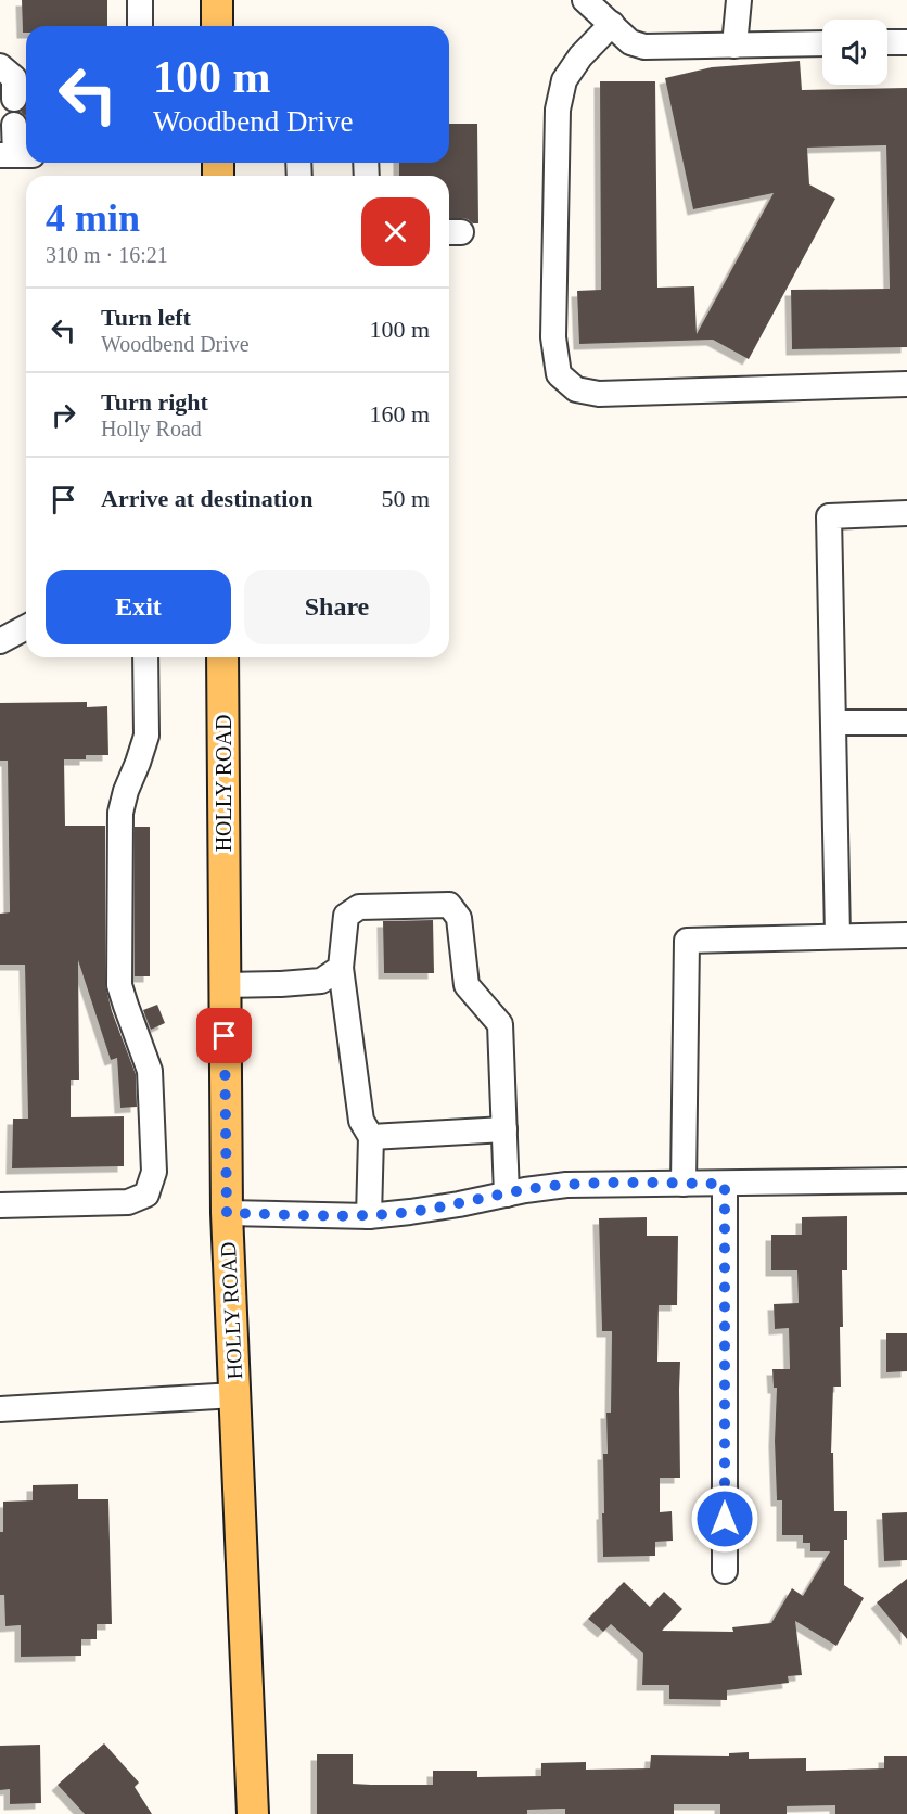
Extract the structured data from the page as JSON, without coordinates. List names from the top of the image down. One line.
{"streets":{"main road":["HOLLY ROAD"]},"page":{"turn":["100 m","Woodbend Drive"],"heading":["4 min","310 m · 16:21"],"list":[{"name":"Turn left","note":"Woodbend Drive","value":"100 m"},{"name":"Turn right","note":"Holly Road","value":"160 m"},{"name":"Arrive at destination","value":"50 m"}],"buttons":["Exit","Share"]}}
